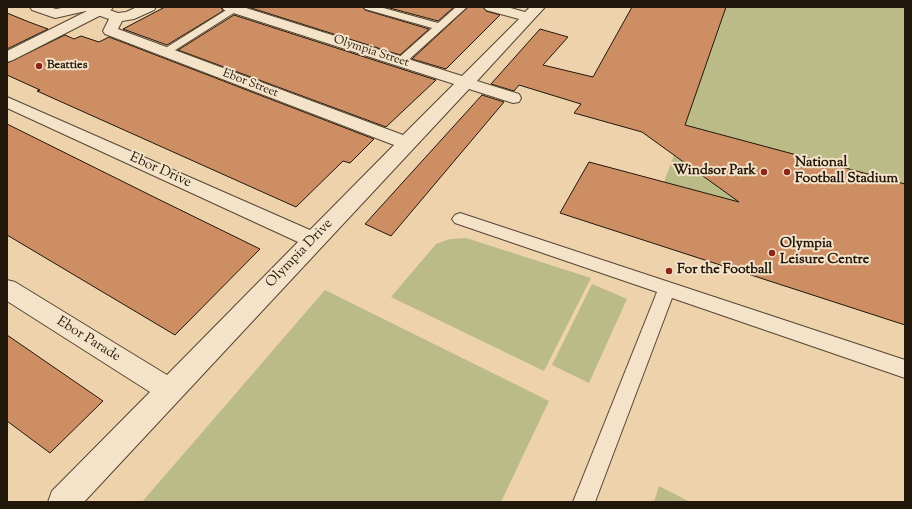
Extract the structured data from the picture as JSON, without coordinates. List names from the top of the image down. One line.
{"streets":{"street":["Olympia Street","Ebor Street","Ebor Drive","Olympia Drive","Ebor Parade"]},"crossings":[["Olympia Street","Olympia Drive"],["Ebor Street","Olympia Drive"],["Ebor Drive","Olympia Drive"],["Olympia Drive","Ebor Parade"]],"places":["Beatties","Windsor Park","National Football Stadium","Olympia Leisure Centre","For the Football"]}
